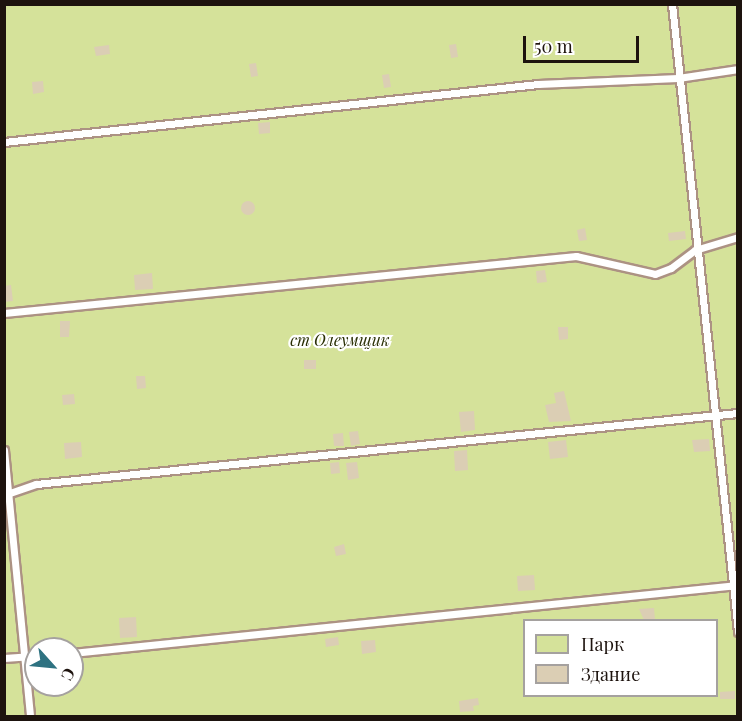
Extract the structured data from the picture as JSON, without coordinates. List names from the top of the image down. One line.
{"parks":["ст Олеумщик"],"legend":["Парк","Здание"],"scale_bar":"50 m","north":"bottom right"}
